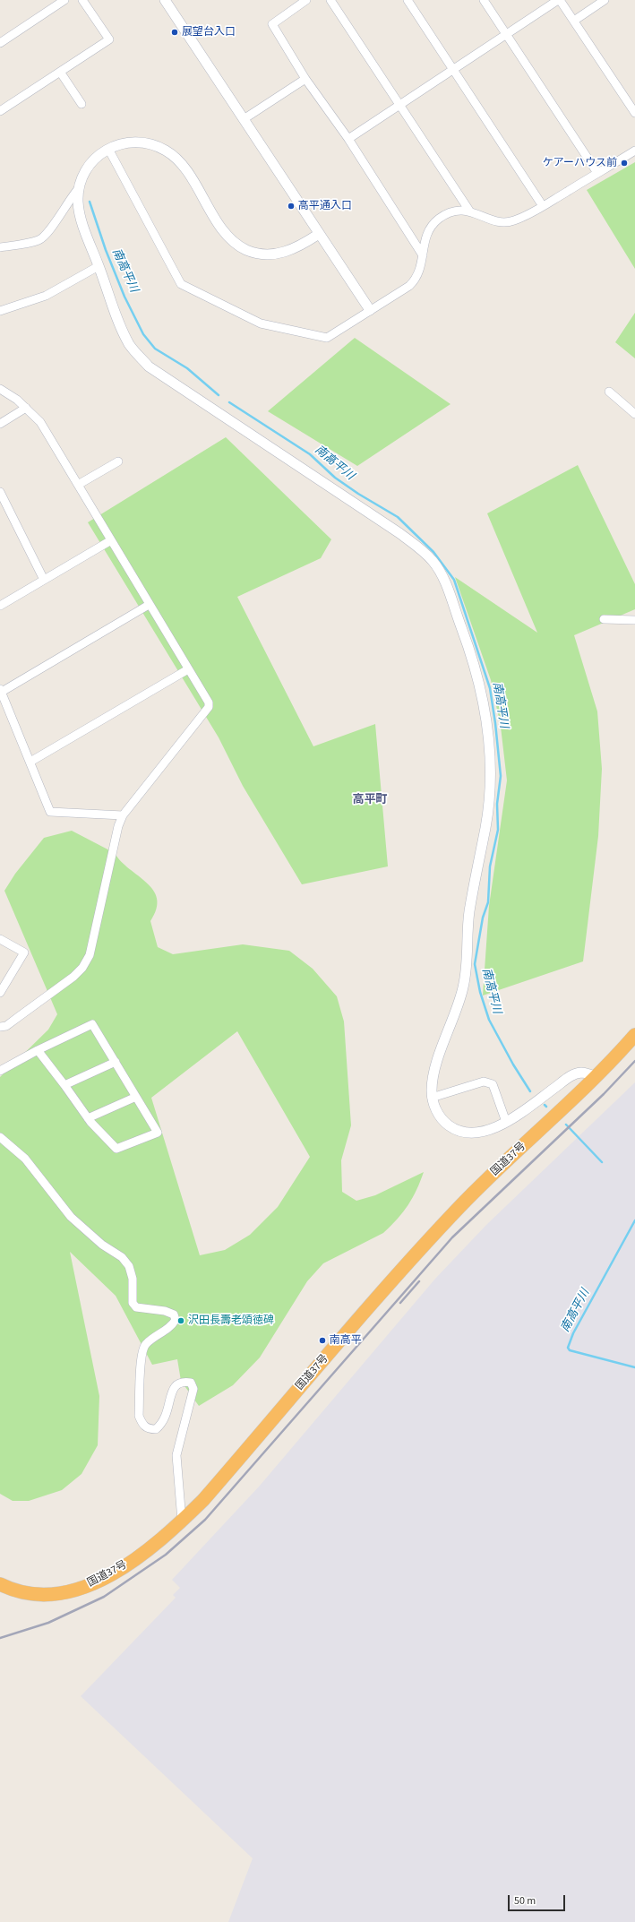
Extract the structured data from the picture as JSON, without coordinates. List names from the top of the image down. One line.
{"streets":{"highway":["国道37号"]},"districts":["高平町"],"water":["南高平川"],"places":["展望台入口","ケアーハウス前","高平通入口","沢田長壽老頌徳碑","南高平"],"scale_bar":"50 m"}
